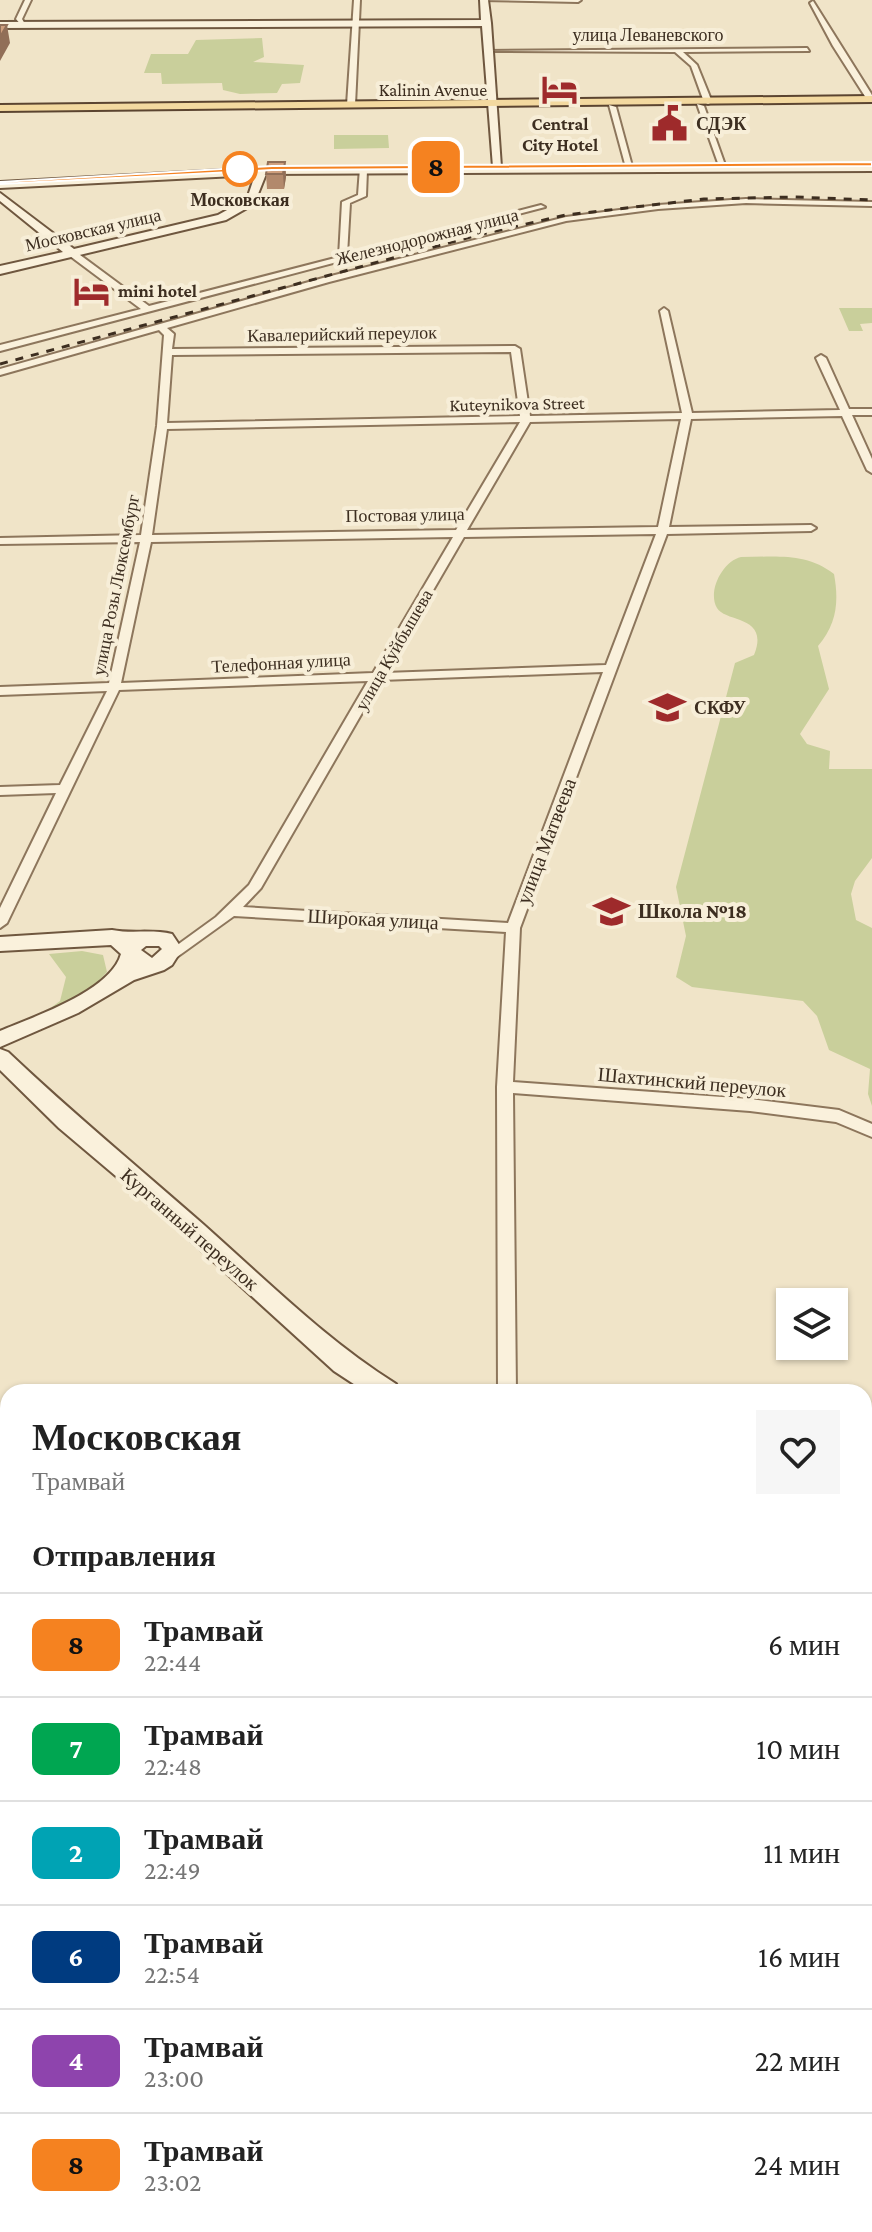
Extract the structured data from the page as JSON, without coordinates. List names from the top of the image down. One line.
{"streets":{"main road":["Kalinin Avenue"],"street":["улица Леваневского","Московская улица","Железнодорожная улица","Кавалерийский переулок","Kuteynikova Street","Постовая улица","улица Розы Люксембург","улица Куйбышева","Телефонная улица","улица Матвеева","Широкая улица","Шахтинский переулок","Курганный переулок"]},"crossings":[["Железнодорожная улица","улица Розы Люксембург"],["Кавалерийский переулок","Kuteynikova Street"],["Кавалерийский переулок","улица Розы Люксембург"],["Кавалерийский переулок","улица Куйбышева"],["Kuteynikova Street","улица Розы Люксембург"],["Kuteynikova Street","улица Куйбышева"],["Kuteynikova Street","улица Матвеева"],["Постовая улица","улица Розы Люксембург"],["Постовая улица","улица Куйбышева"],["Постовая улица","улица Матвеева"],["улица Розы Люксембург","Телефонная улица"],["улица Куйбышева","Телефонная улица"],["улица Куйбышева","Широкая улица"],["Телефонная улица","улица Матвеева"],["улица Матвеева","Широкая улица"],["улица Матвеева","Шахтинский переулок"]],"places":{"hotel":["Central City Hotel","mini hotel"],"public building":["СДЭК"],"other":["Московская"],"school or university":["СКФУ","Школа №18"]},"lines":["tram line 8"],"page":{"on_map":"8","heading":[["Московская","Трамвай"],"Отправления"],"list":[{"mark":"8","name":"Трамвай","note":"22:44","value":"6 мин"},{"mark":"7","name":"Трамвай","note":"22:48","value":"10 мин"},{"mark":"2","name":"Трамвай","note":"22:49","value":"11 мин"},{"mark":"6","name":"Трамвай","note":"22:54","value":"16 мин"},{"mark":"4","name":"Трамвай","note":"23:00","value":"22 мин"},{"mark":"8","name":"Трамвай","note":"23:02","value":"24 мин"}]}}
